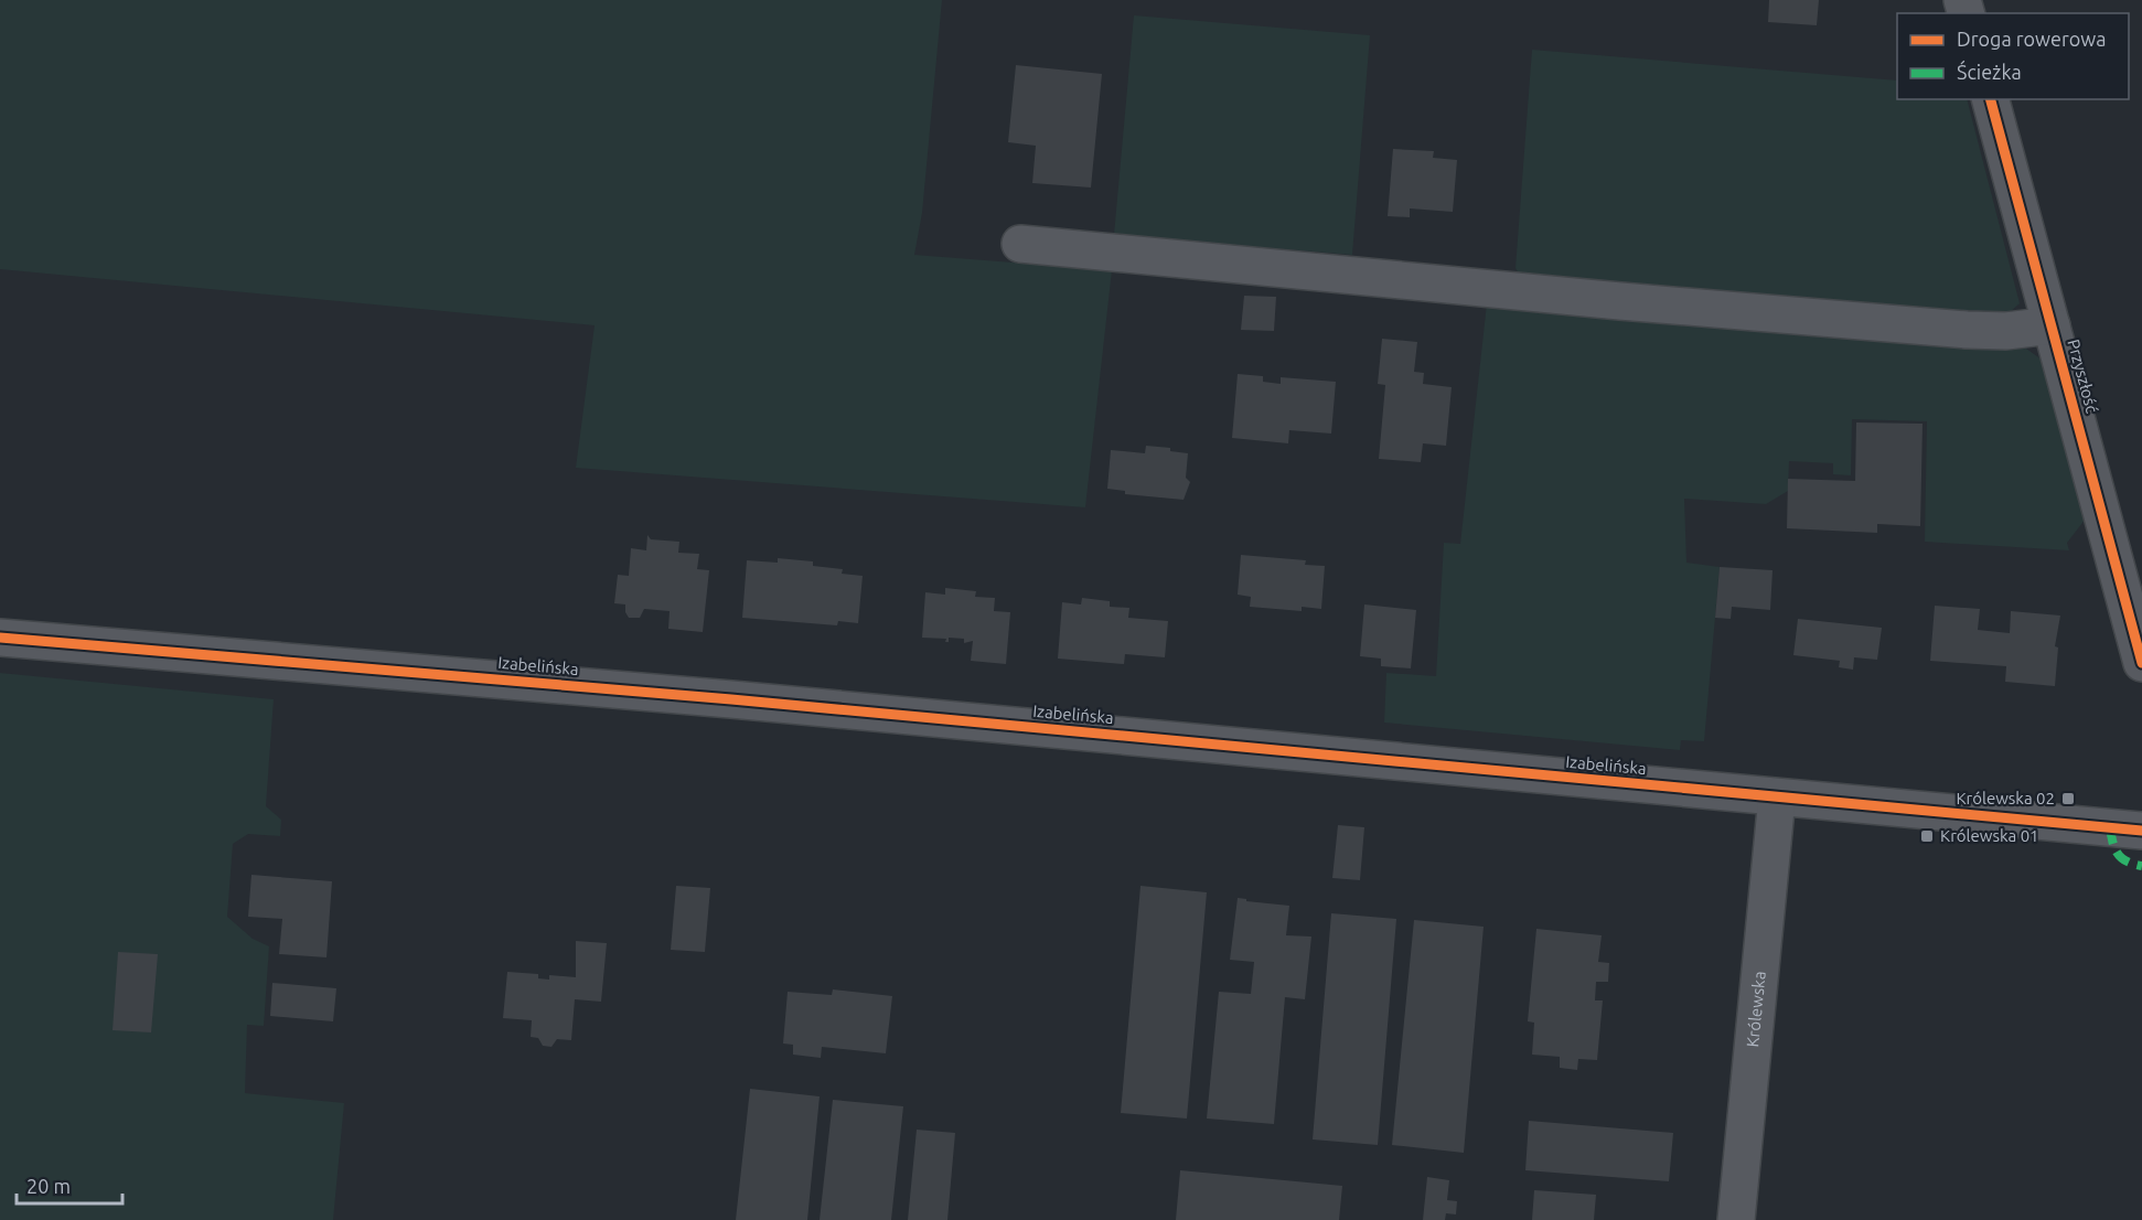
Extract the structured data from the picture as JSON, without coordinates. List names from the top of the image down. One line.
{"streets":{"street":["Przyszłość","Izabelińska","Królewska"]},"crossings":[["Izabelińska","Królewska"]],"places":{"transit":["Królewska 02","Królewska 01"]},"legend":["Droga rowerowa","Ścieżka"],"scale_bar":"20 m"}
